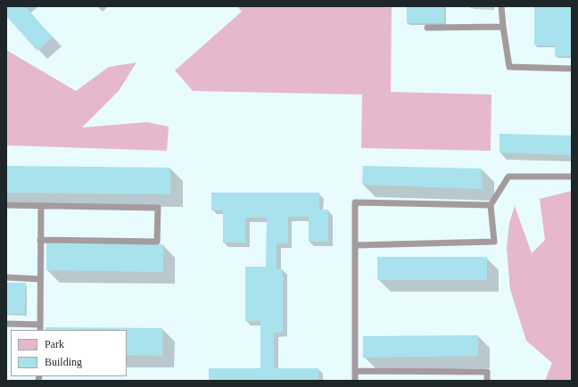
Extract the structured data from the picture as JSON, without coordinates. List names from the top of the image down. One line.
{"legend":["Park","Building"]}
